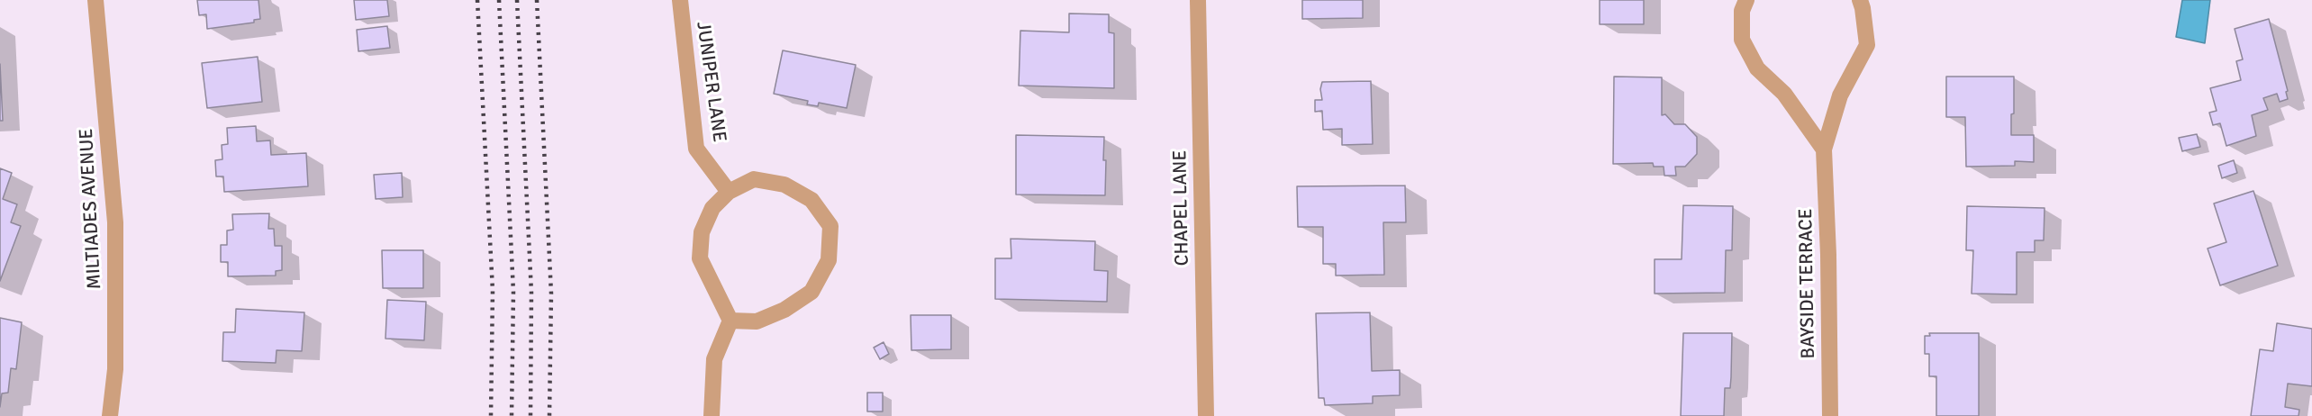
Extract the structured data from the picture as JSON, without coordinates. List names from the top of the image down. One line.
{"streets":{"street":["JUNIPER LANE","CHAPEL LANE","MILTIADES AVENUE","BAYSIDE TERRACE"]}}
